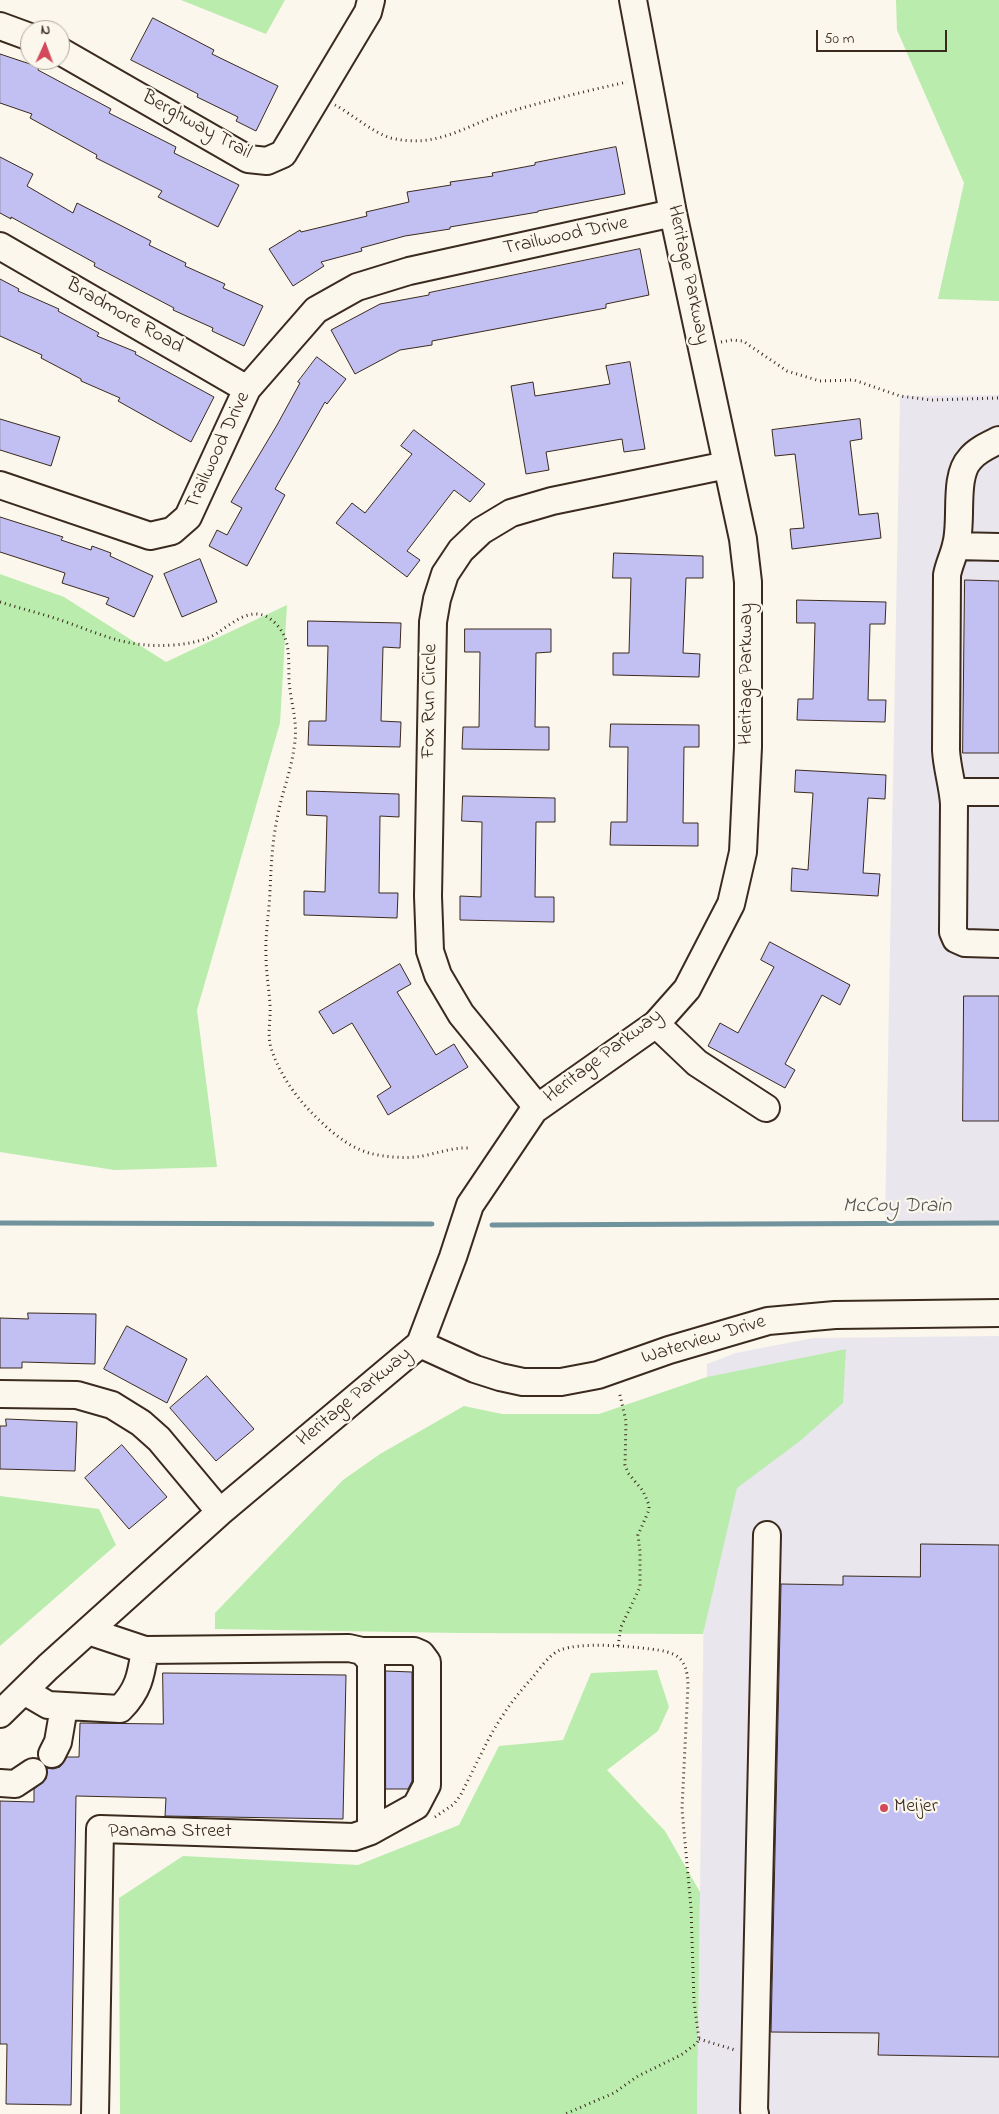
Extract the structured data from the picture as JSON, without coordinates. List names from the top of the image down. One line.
{"streets":{"street":["Berghway Trail","Trailwood Drive","Heritage Parkway","Bradmore Road","Fox Run Circle","Waterview Drive","Panama Street"]},"crossings":[["Trailwood Drive","Heritage Parkway"],["Trailwood Drive","Bradmore Road"],["Heritage Parkway","Fox Run Circle"],["Heritage Parkway","Waterview Drive"],["Heritage Parkway","Panama Street"]],"water":["McCoy Drain"],"places":["Meijer"],"scale_bar":"50 m","north":"top"}
